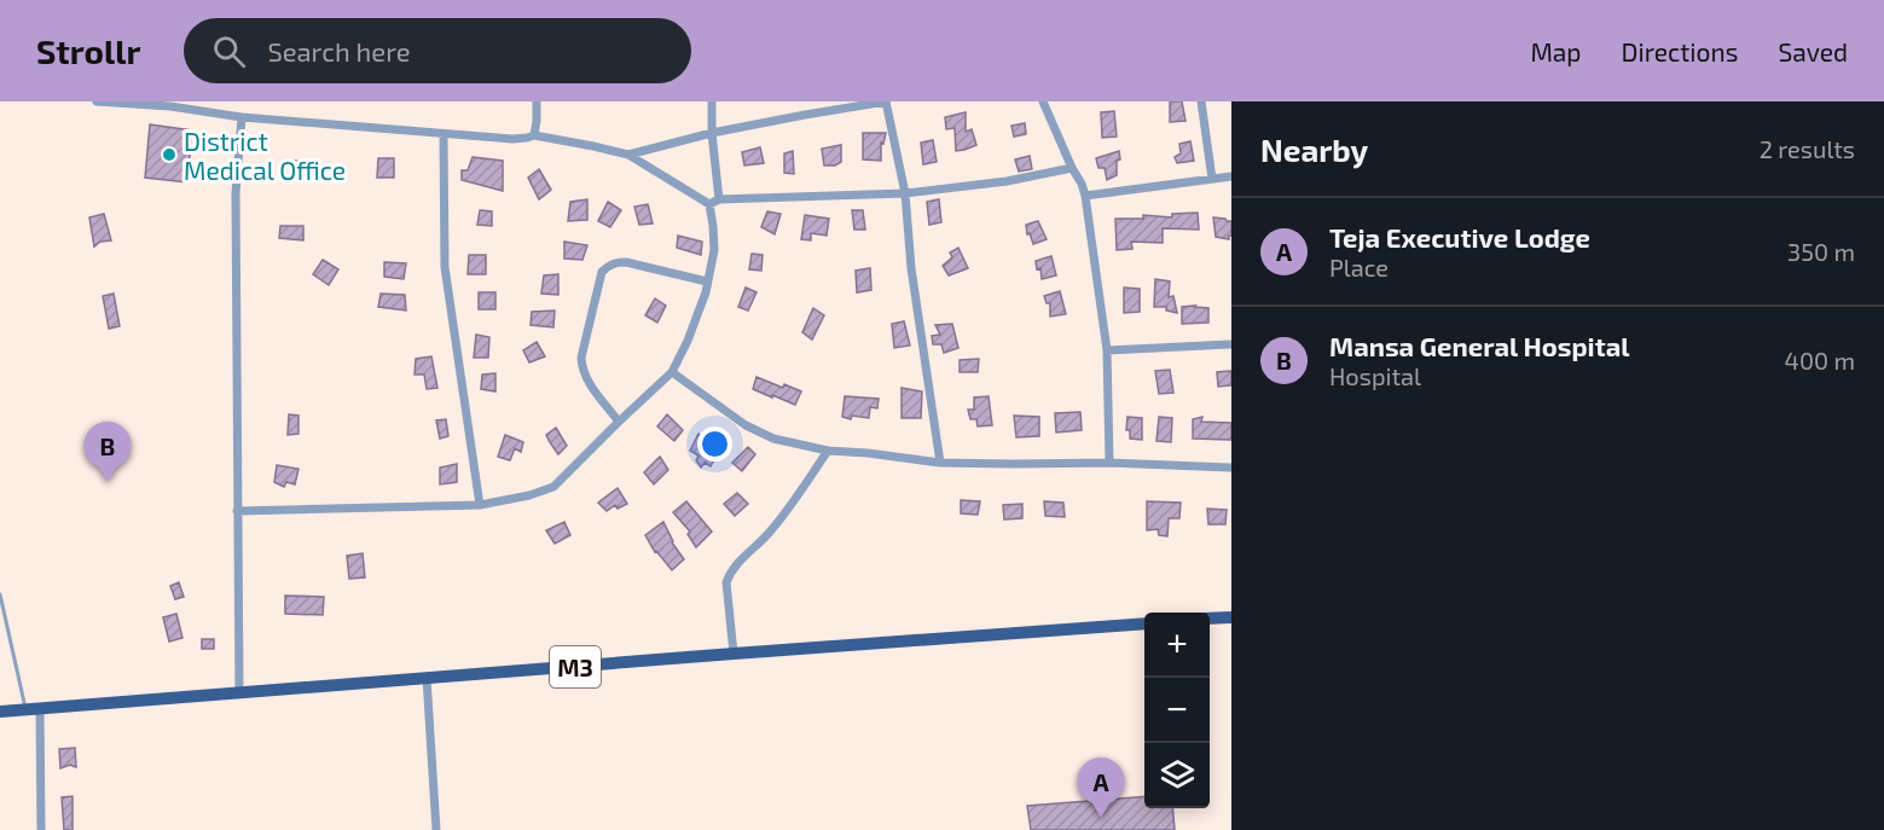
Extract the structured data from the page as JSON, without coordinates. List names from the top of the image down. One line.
{"streets":{"main road":["M3"]},"places":["District Medical Office"],"page":{"header":"Strollr","search":"Search here","nav":["Map","Directions","Saved"],"heading":["Nearby","2 results"],"list":[{"mark":"A","name":"Teja Executive Lodge","note":"Place","value":"350 m"},{"mark":"B","name":"Mansa General Hospital","note":"Hospital","value":"400 m"}],"pins":["B","A"],"map_buttons":["+","−"]}}
